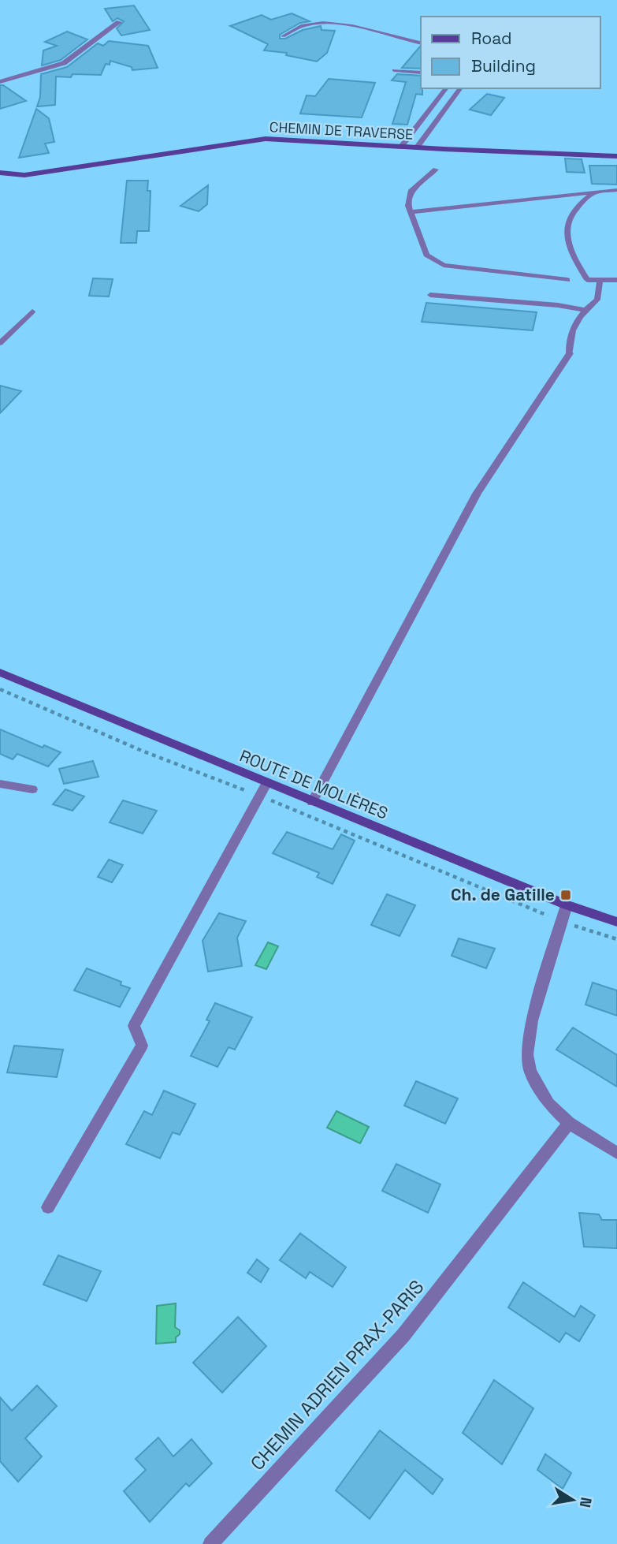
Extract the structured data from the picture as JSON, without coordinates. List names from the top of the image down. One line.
{"streets":{"street":["CHEMIN DE TRAVERSE","ROUTE DE MOLIÈRES","CHEMIN ADRIEN PRAX-PARIS"]},"places":{"transit":["Ch. de Gatille"]},"legend":["Road","Building"],"north":"right"}
